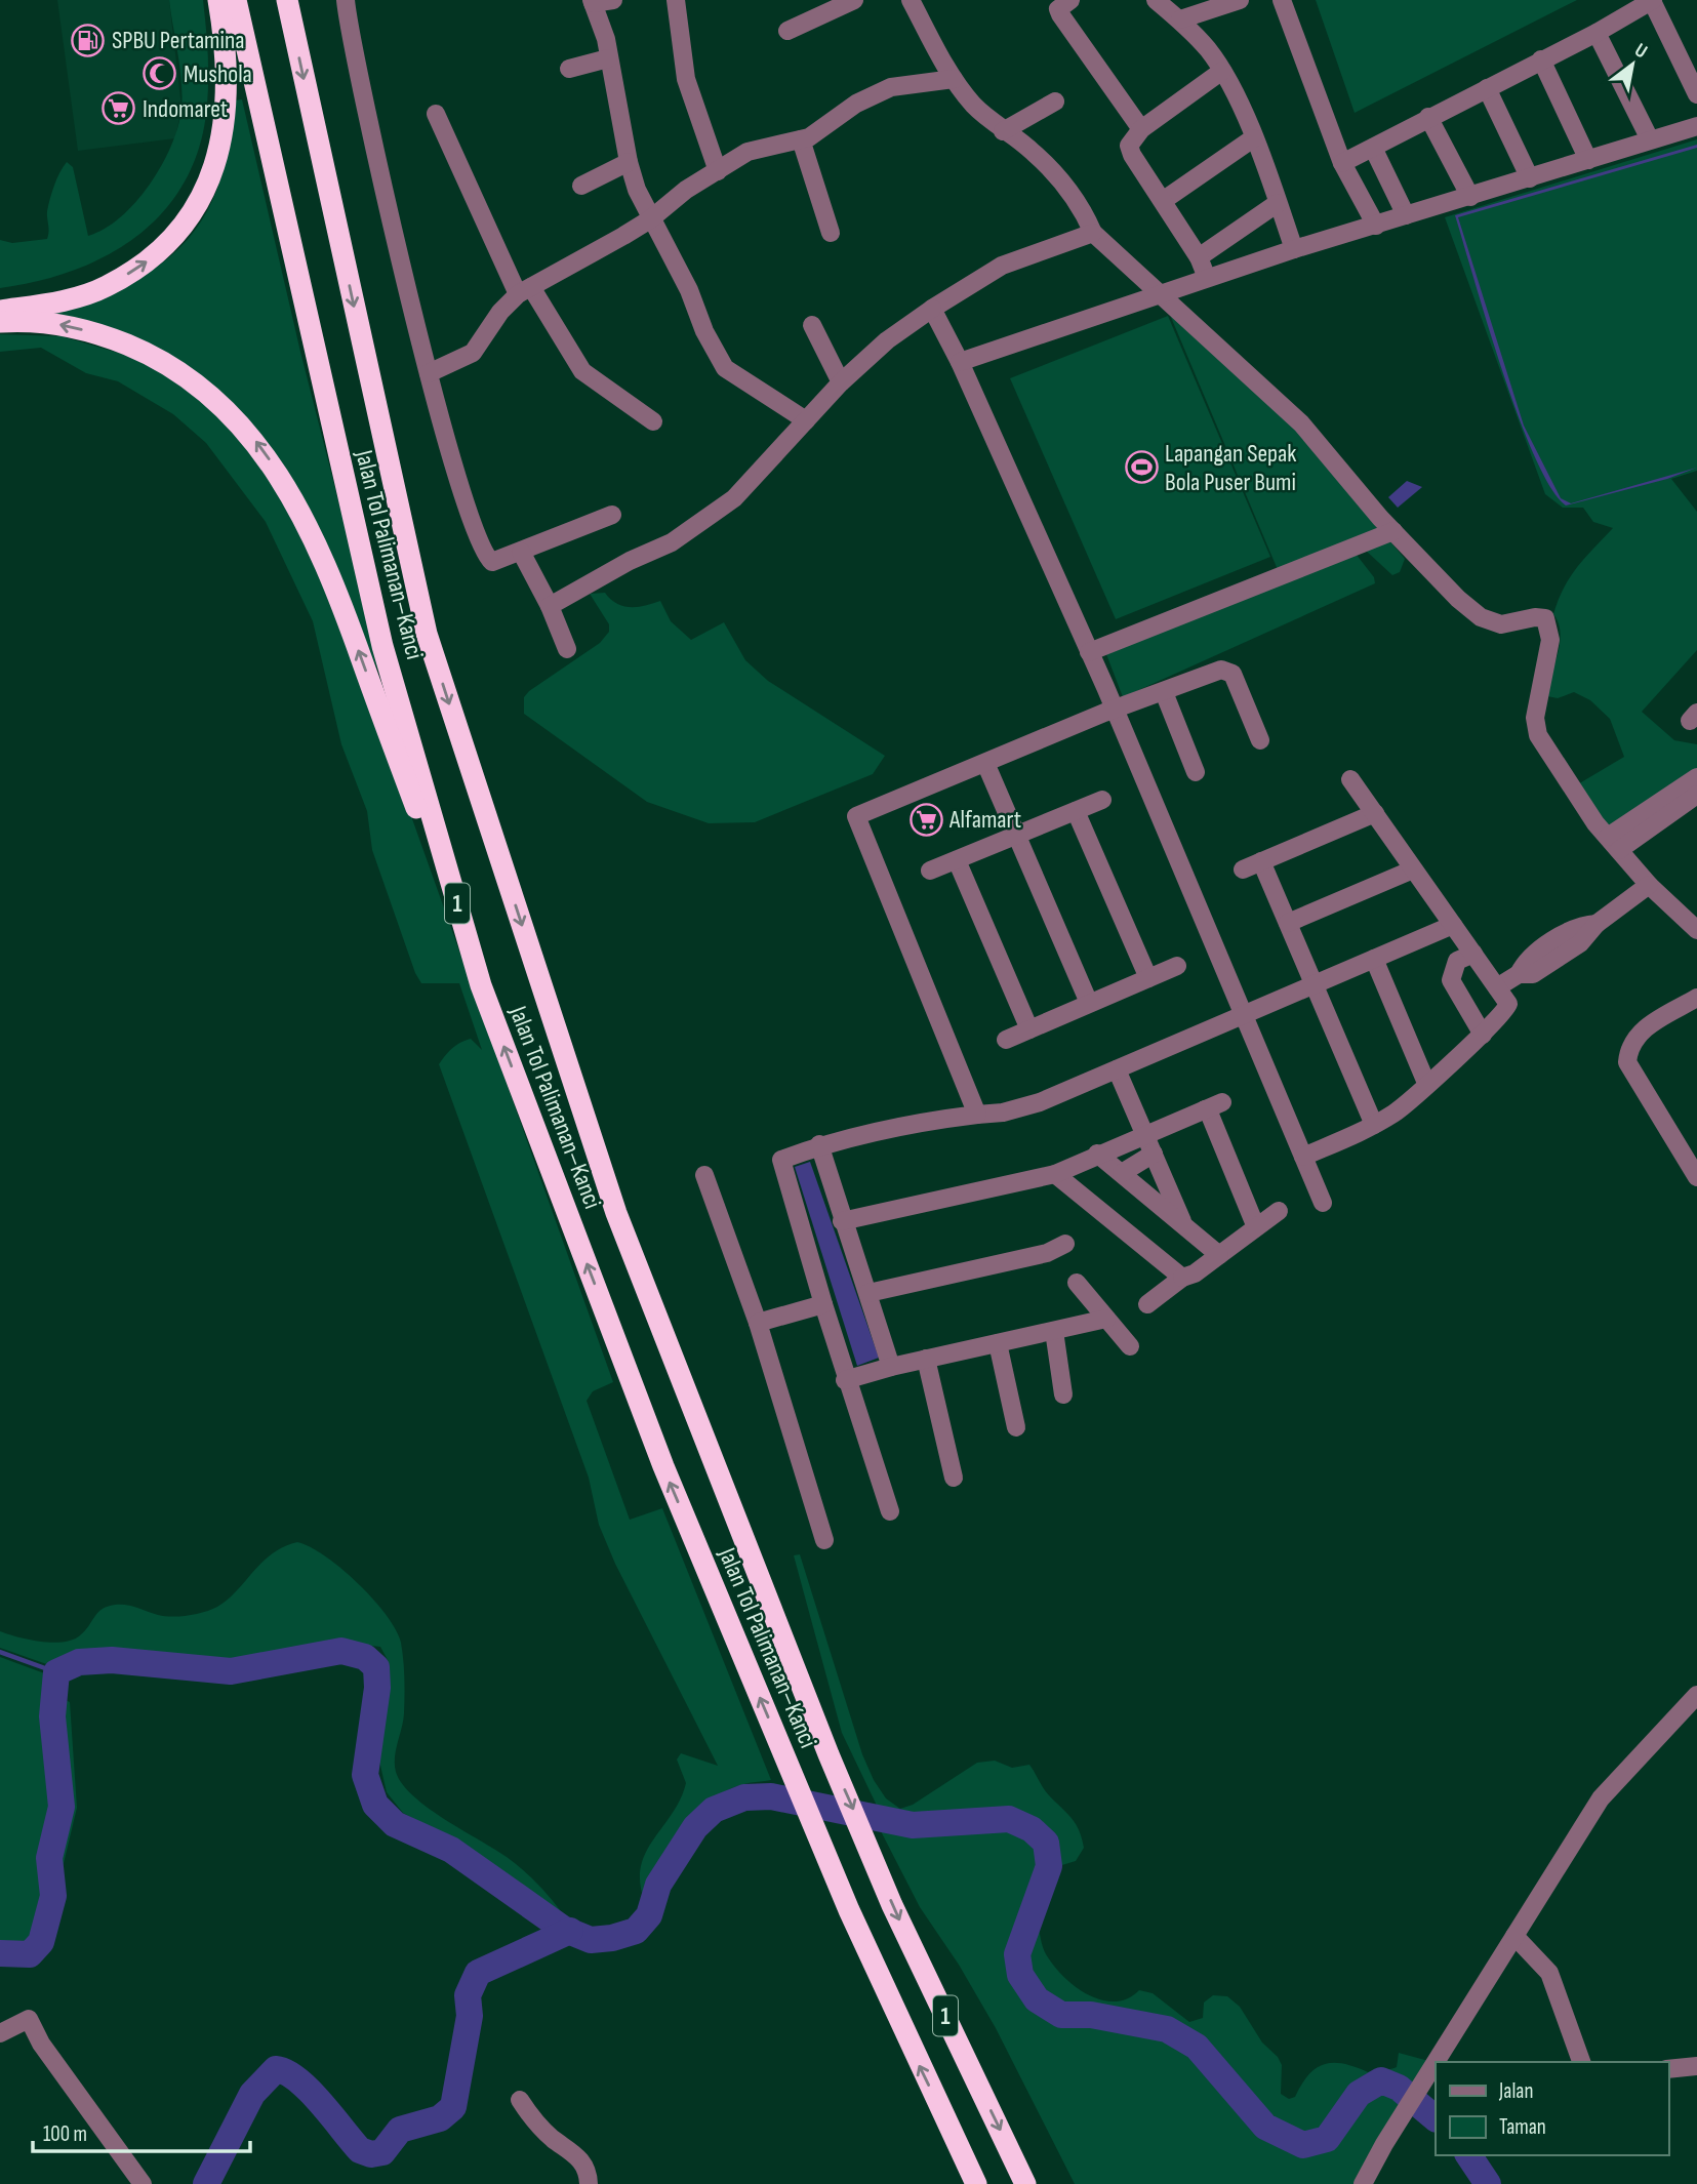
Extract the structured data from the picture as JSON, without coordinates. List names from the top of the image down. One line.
{"streets":{"highway":["Jalan Tol Palimanan–Kanci","1"]},"places":{"fuel station":["SPBU Pertamina"],"mosque":["Mushola"],"supermarket":["Indomaret","Alfamart"],"sports":["Lapangan Sepak Bola Puser Bumi"]},"legend":["Jalan","Taman"],"scale_bar":"100 m","north":"top right"}
